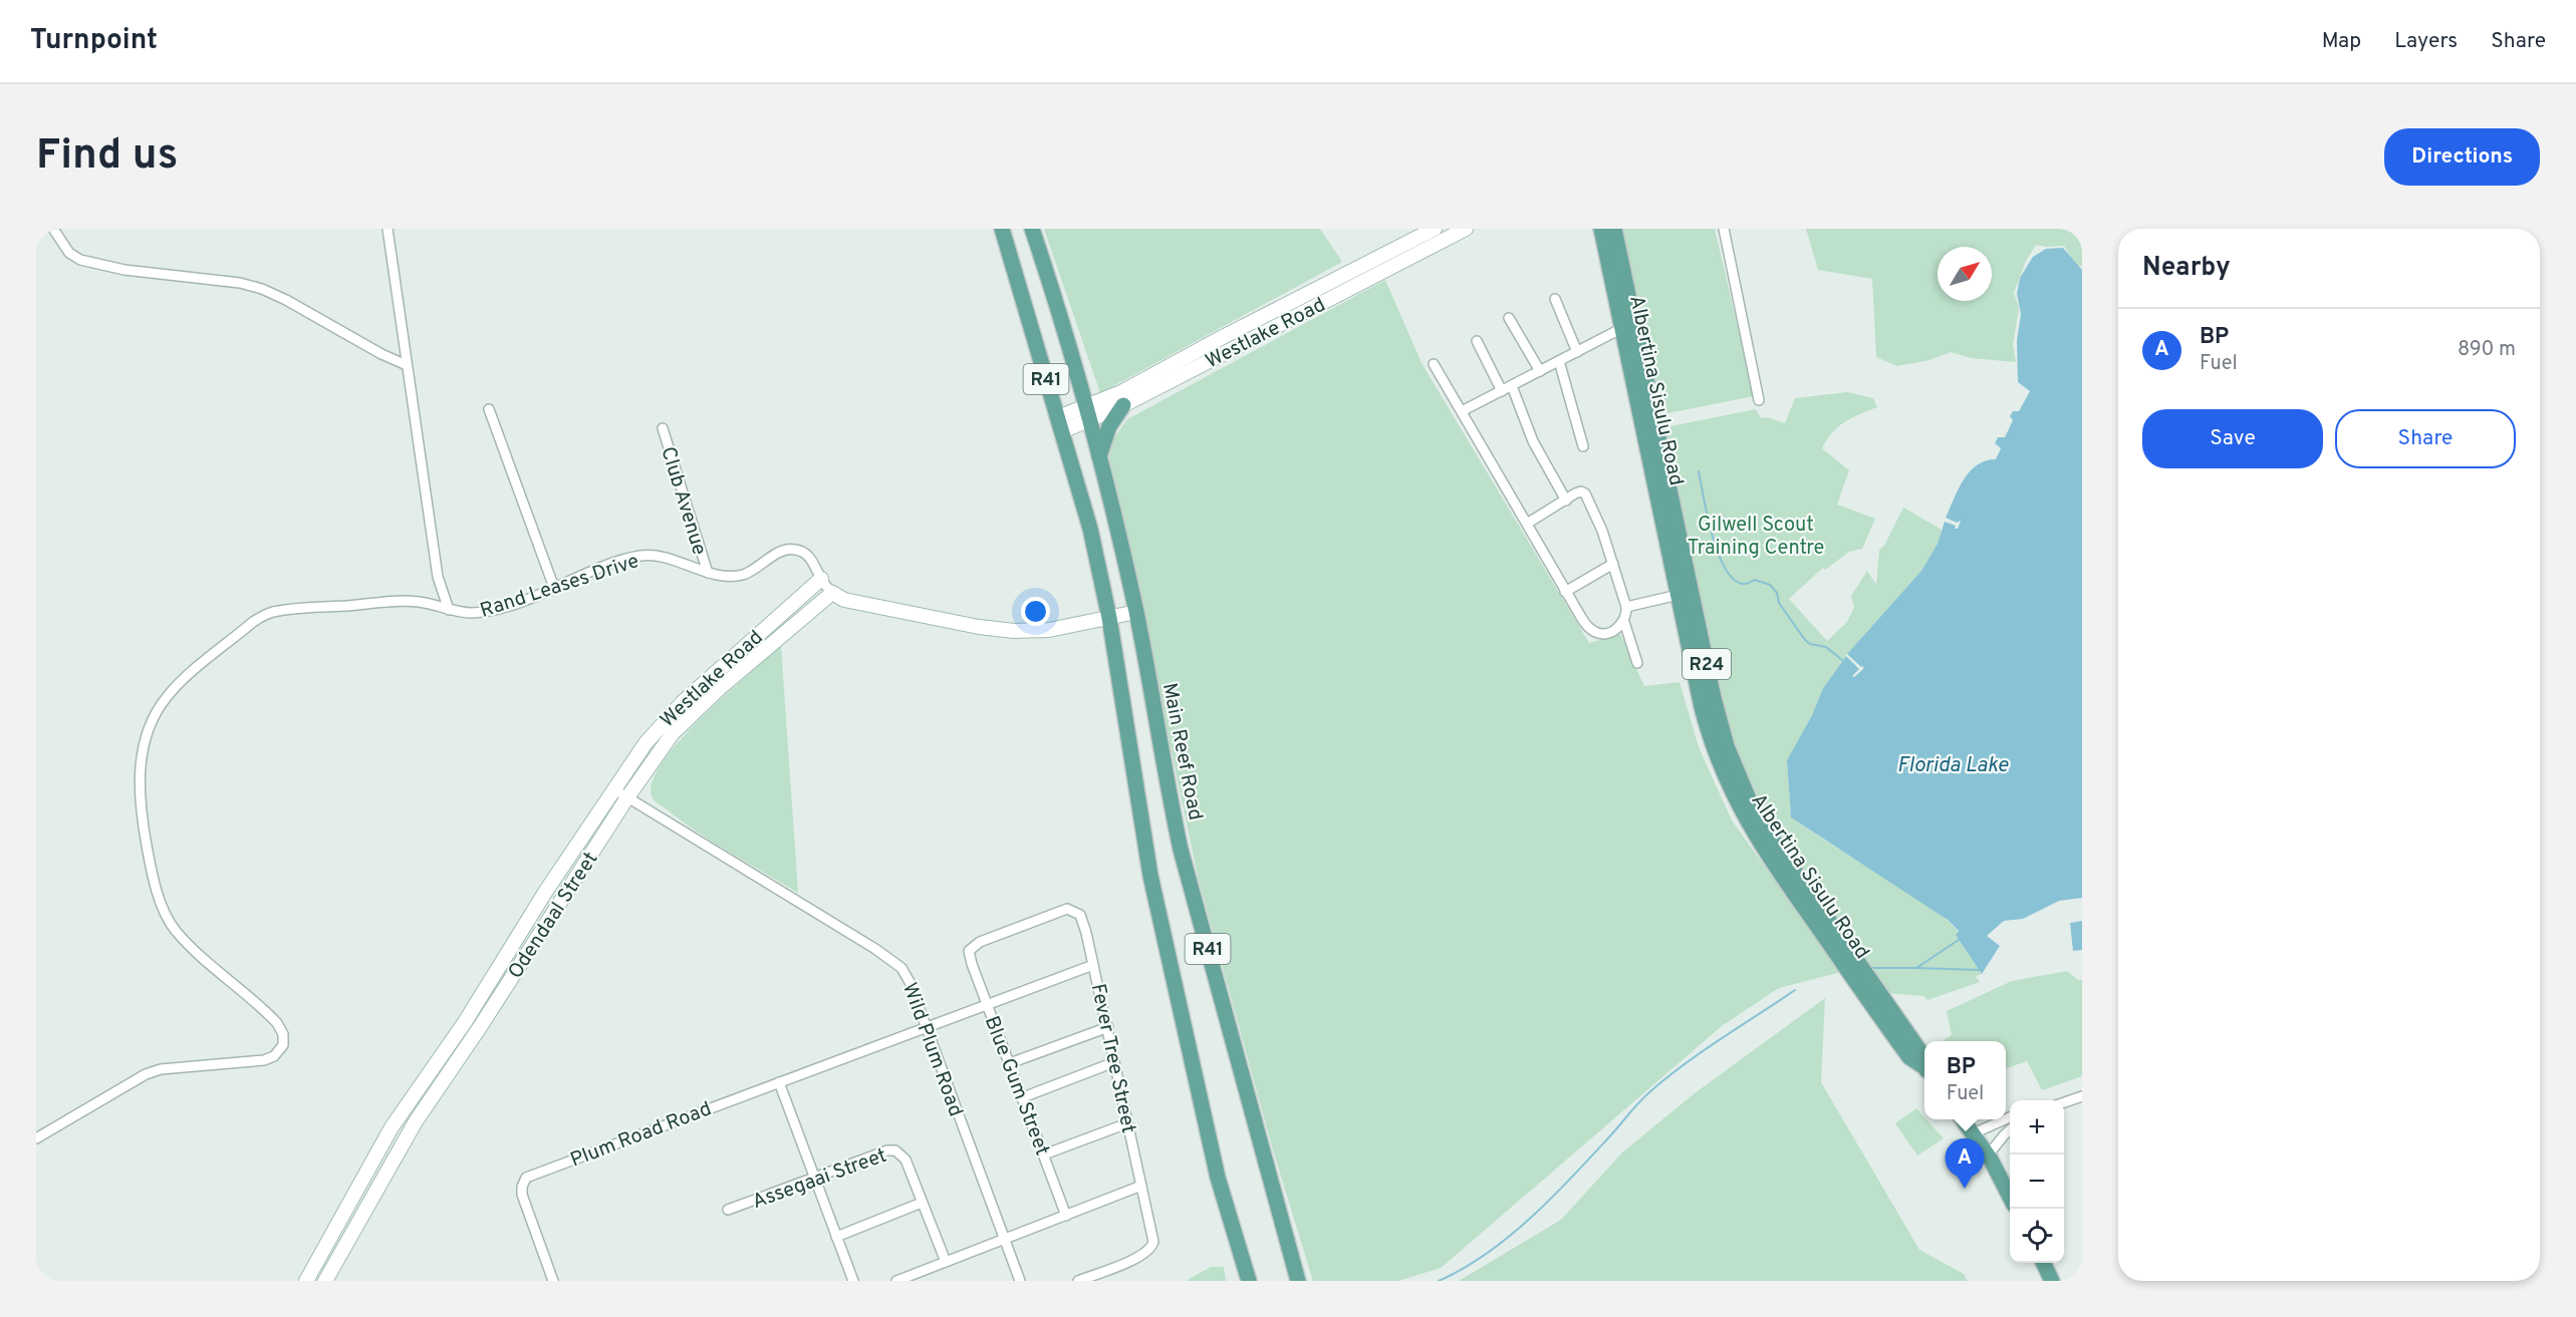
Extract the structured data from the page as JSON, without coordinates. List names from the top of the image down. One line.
{"streets":{"main road":["R41","Albertina Sisulu Road","R24","Main Reef Road"],"street":["Westlake Road","Club Avenue","Rand Leases Drive","Odendaal Street","Wild Plum Road","Fever Tree Street","Blue Gum Street","Plum Road Road","Assegaai Street"]},"crossings":[["Westlake Road","R41"],["Westlake Road","Rand Leases Drive"],["Westlake Road","Main Reef Road"],["Westlake Road","Odendaal Street"],["Westlake Road","Wild Plum Road"],["Club Avenue","Rand Leases Drive"],["Rand Leases Drive","Odendaal Street"],["Odendaal Street","Wild Plum Road"],["Wild Plum Road","Plum Road Road"],["Fever Tree Street","Blue Gum Street"],["Fever Tree Street","Plum Road Road"],["Blue Gum Street","Plum Road Road"]],"water":["Florida Lake"],"parks":["Gilwell Scout Training Centre"],"north":"top right","page":{"header":"Turnpoint","nav":["Map","Layers","Share"],"buttons":["Directions",["Save","Share"]],"title":"Find us","heading":"Nearby","list":[{"mark":"A","name":"BP","note":"Fuel","value":"890 m"}],"popup":["BP","Fuel"],"map_buttons":["+","−"],"pins":"A"}}
